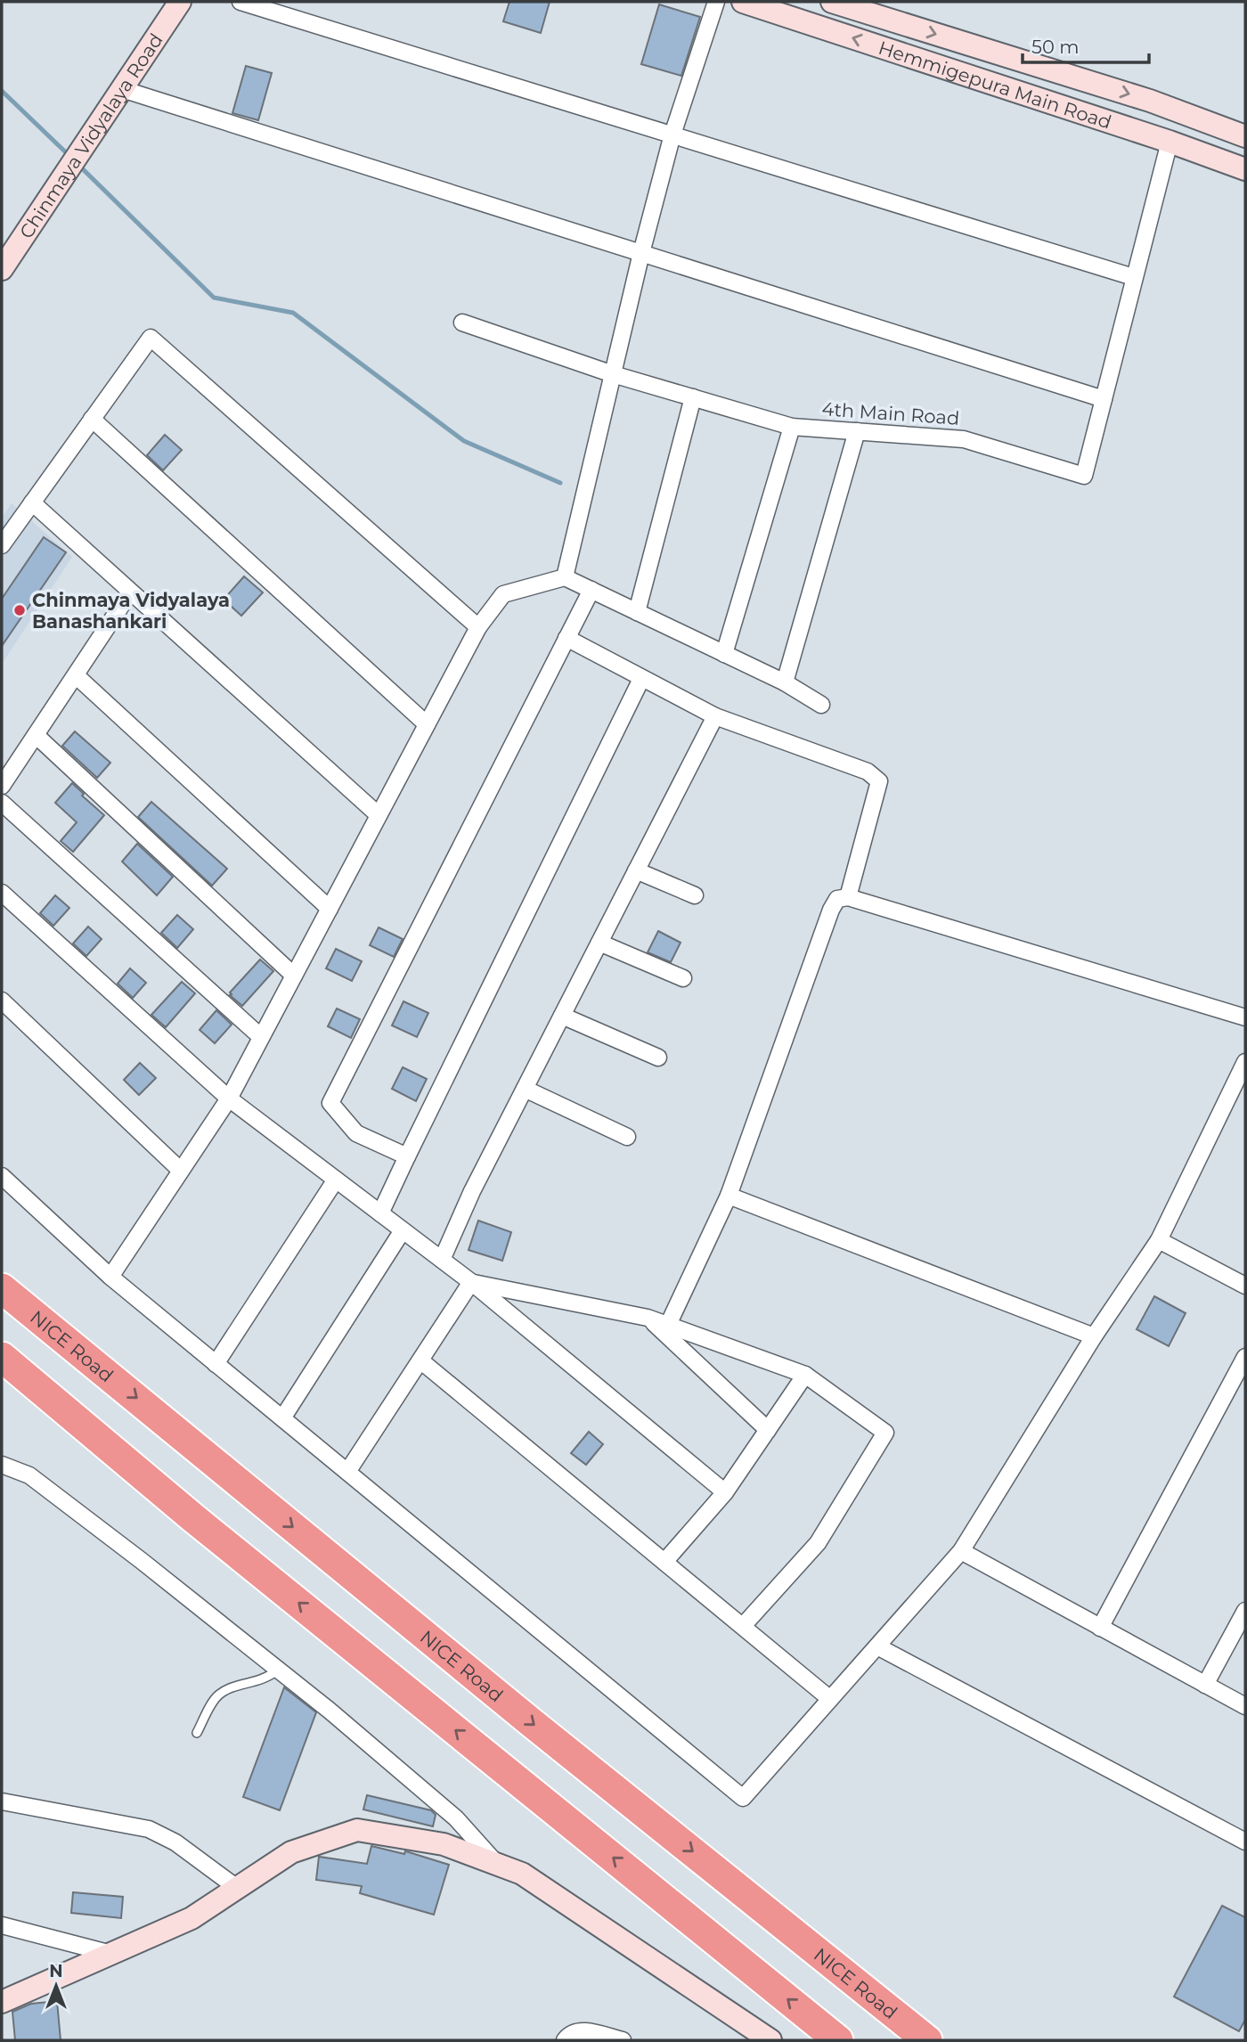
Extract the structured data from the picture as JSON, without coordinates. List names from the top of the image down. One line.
{"streets":{"highway":["NICE Road"],"street":["Hemmigepura Main Road","Chinmaya Vidyalaya Road","4th Main Road"]},"crossings":[["Hemmigepura Main Road","4th Main Road"]],"places":["Chinmaya Vidyalaya Banashankari"],"scale_bar":"50 m","north":"top"}
